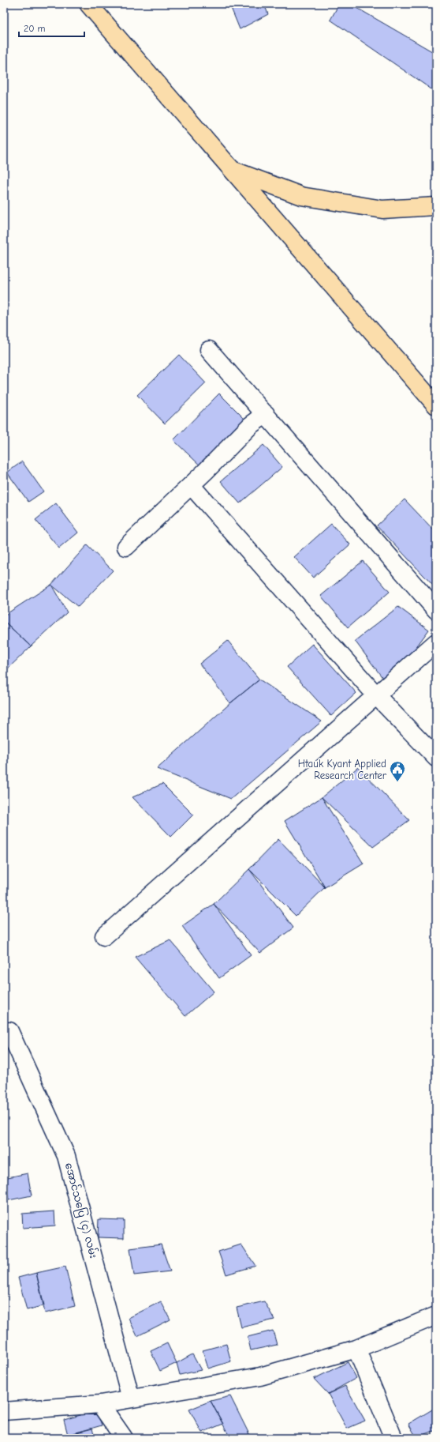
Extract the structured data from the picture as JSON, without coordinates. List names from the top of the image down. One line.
{"streets":{"street":["အောင်သပြေ (၄) လမ်း"]},"places":{"public building":["Htauk Kyant Applied Research Center"]},"scale_bar":"20 m"}
